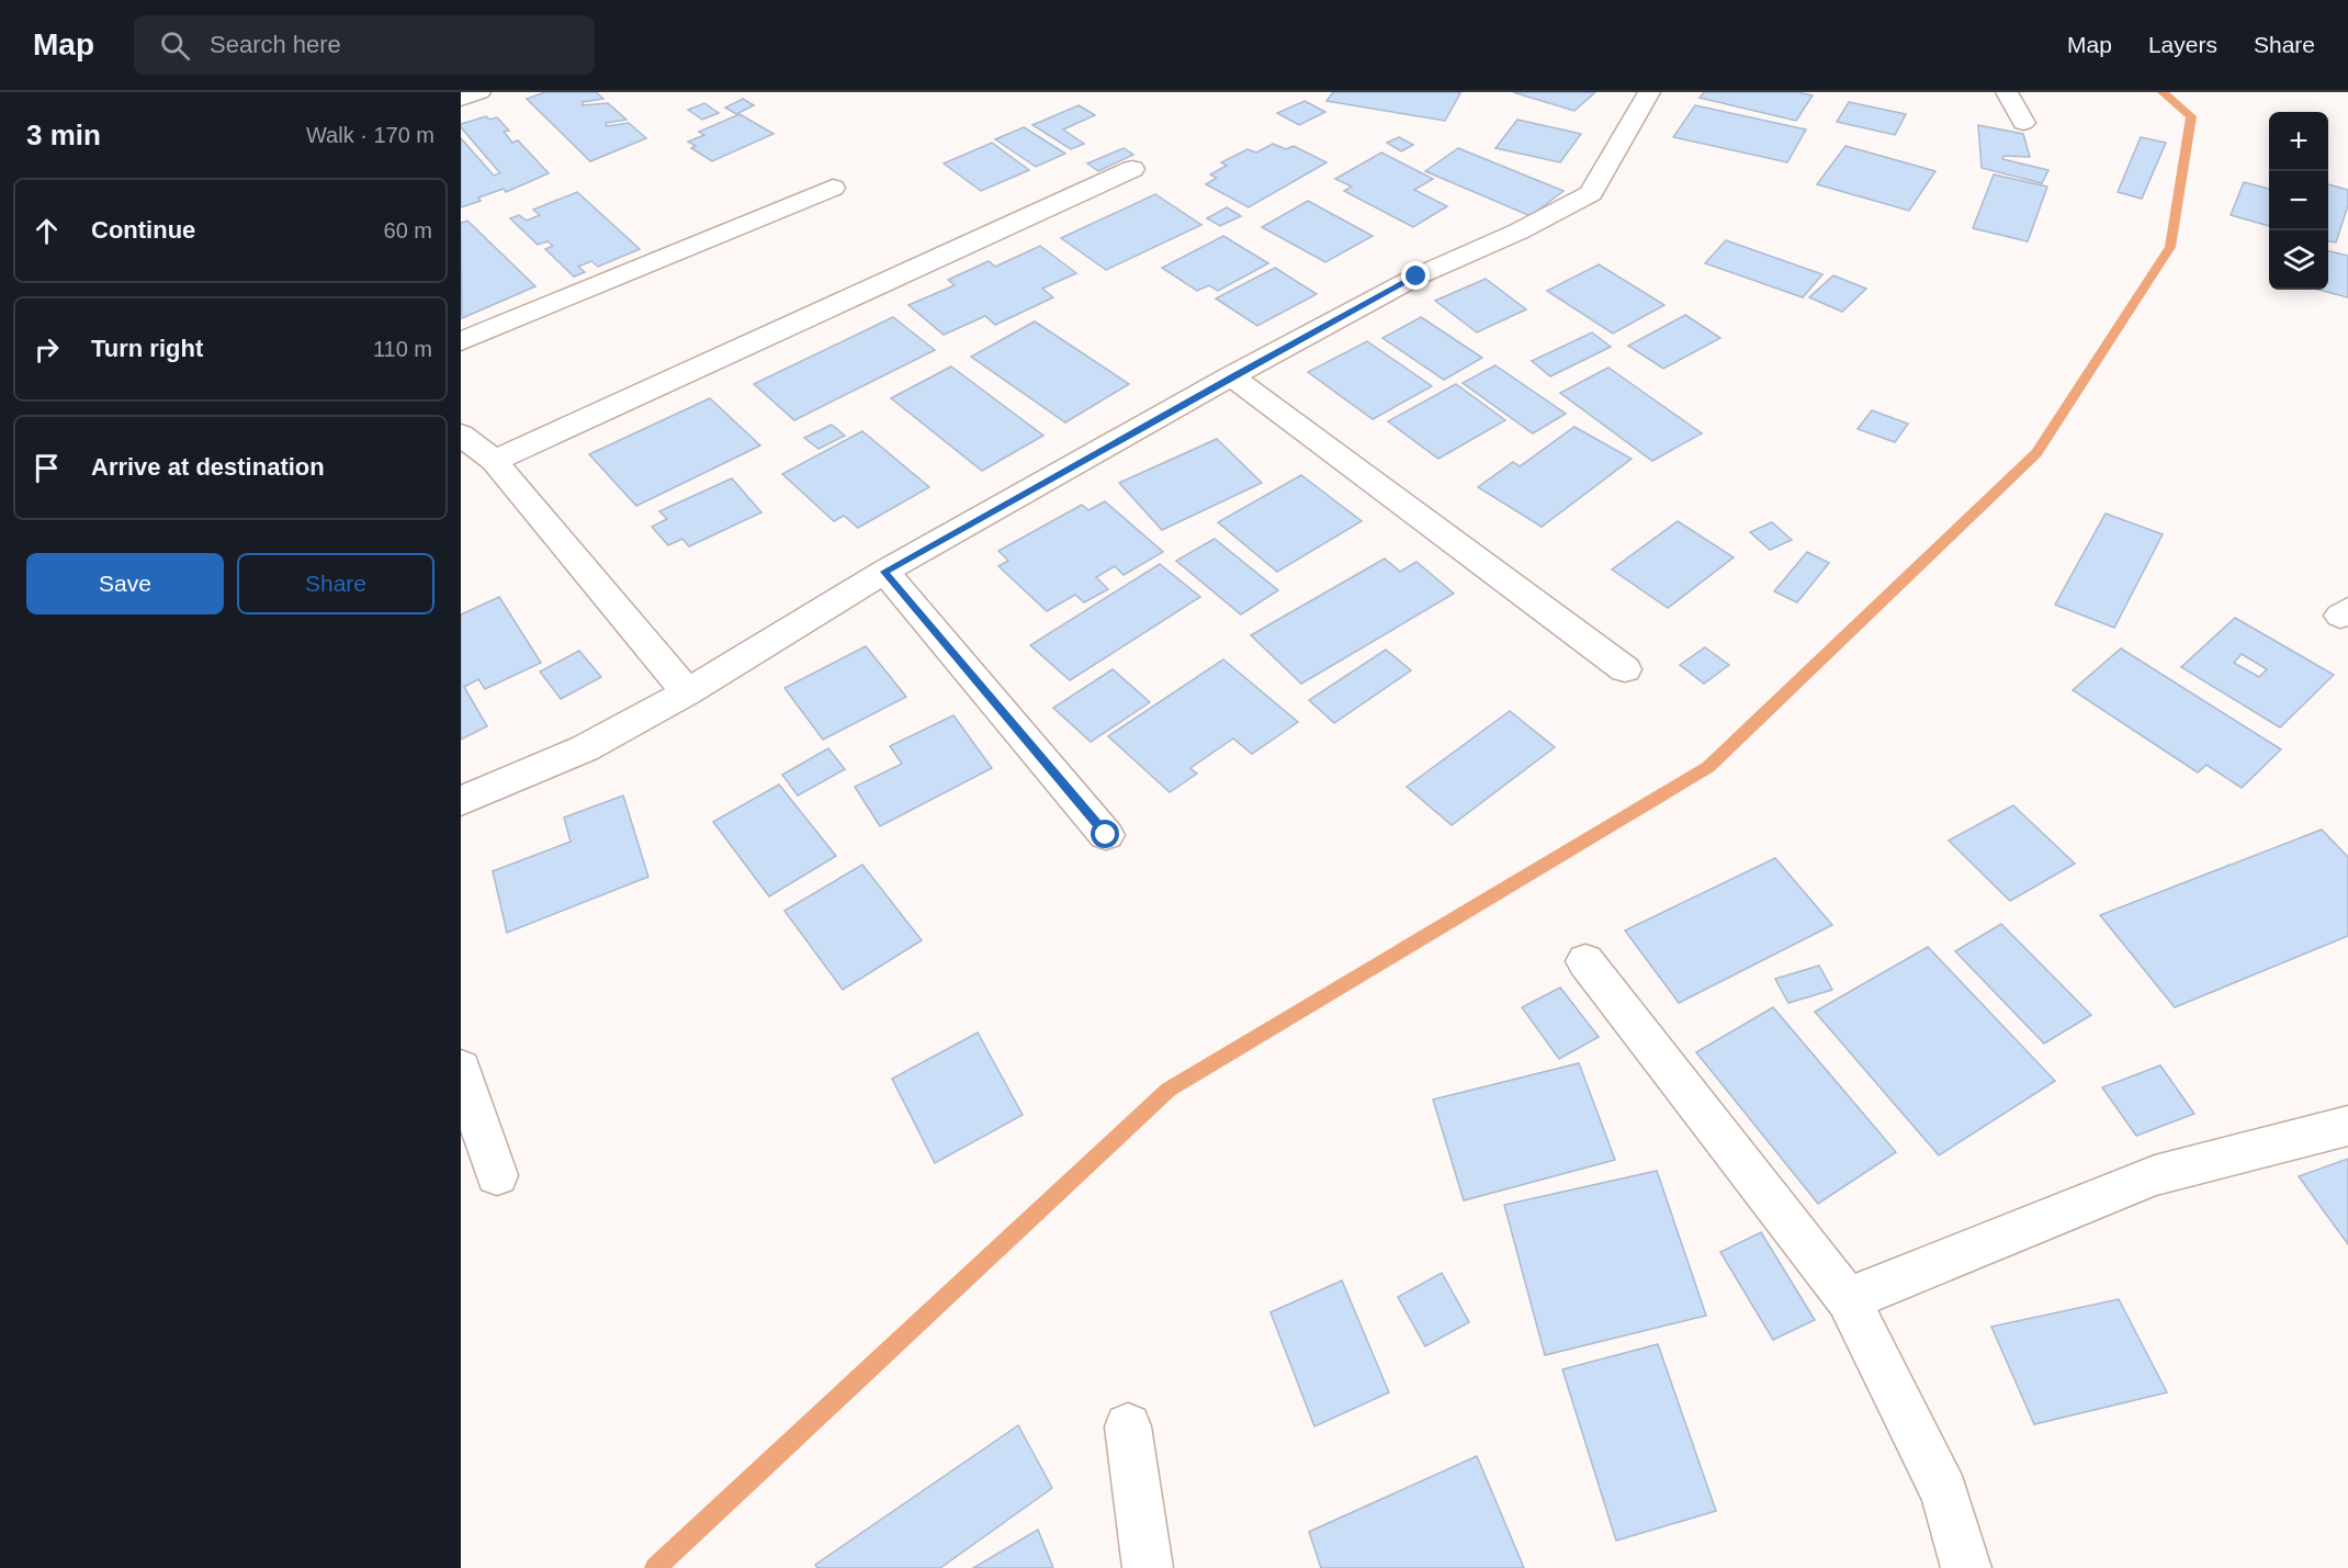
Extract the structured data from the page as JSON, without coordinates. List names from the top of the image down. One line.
{"page":{"header":"Map","search":"Search here","nav":["Map","Layers","Share"],"heading":["3 min","Walk · 170 m"],"map_buttons":["+","−"],"list":[["Continue","60 m"],["Turn right","110 m"],"Arrive at destination"],"buttons":["Save","Share"]}}
